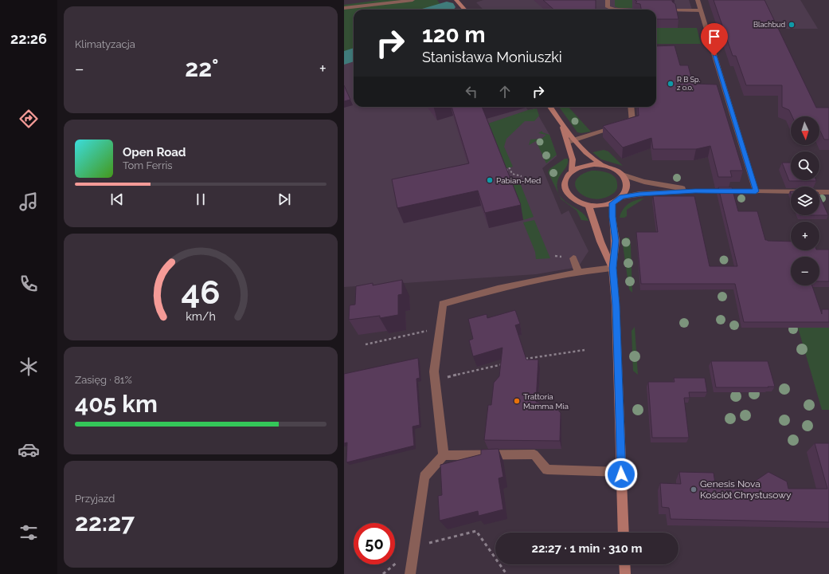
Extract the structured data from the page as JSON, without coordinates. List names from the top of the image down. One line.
{"places":["Blachbud","R B Sp. z o.o.","Pabian-Med","Trattoria Mamma Mia","Genesis Nova Kościół Chrystusowy"],"north":"bottom","page":{"tabs":"22:26","tile":["Klimatyzacja",["Zasięg · 81%","405 km"],["Przyjazd","22:27"]],"turn":["120 m","Stanisława Moniuszki"],"heat":["−","22°","+"],"map_buttons":["+","−"],"song":["Open Road","Tom Ferris"],"limit":"50","trip":"22:27 · 1 min · 310 m","gauge":["46","km/h"]}}
